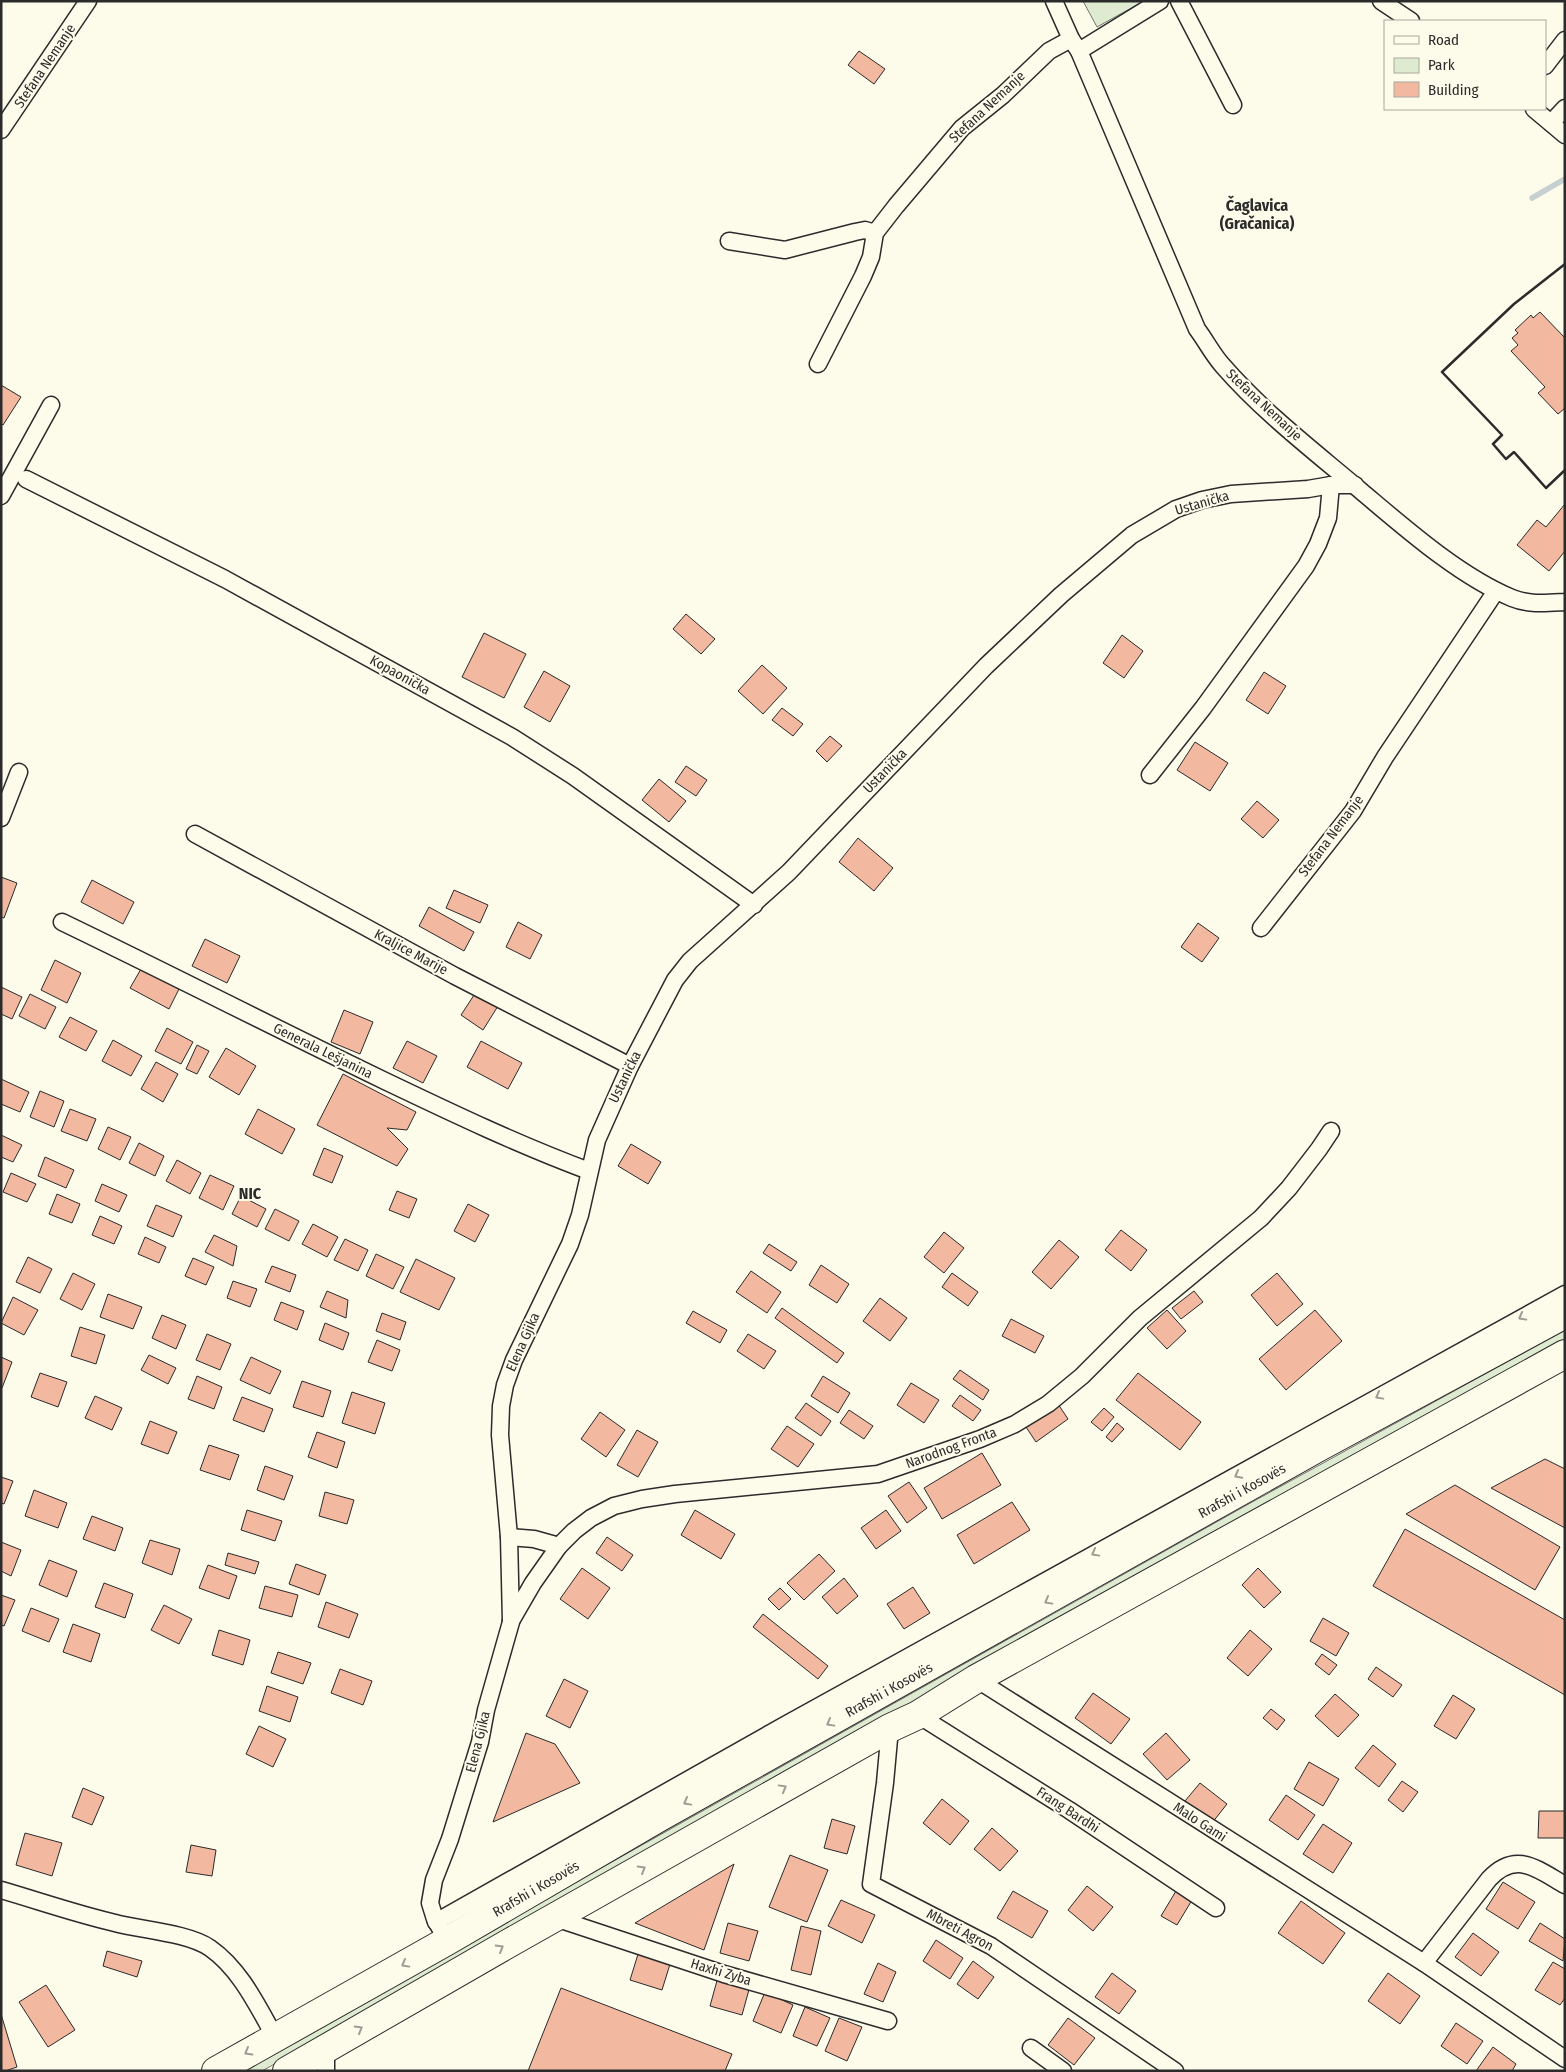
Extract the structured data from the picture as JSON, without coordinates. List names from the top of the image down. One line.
{"streets":{"highway":["Rrafshi i Kosovës"],"street":["Stefana Nemanje","Ustanička","Kopaonička","Kraljice Marije","Generala Lešjanina","Elena Gjika","Narodnog Fronta","Frang Bardhi","Malo Gami","Mbreti Agron","Haxhi Zyba"]},"crossings":[["Stefana Nemanje","Ustanička"],["Ustanička","Kopaonička"],["Ustanička","Kraljice Marije"],["Ustanička","Generala Lešjanina"],["Ustanička","Elena Gjika"],["Elena Gjika","Narodnog Fronta"],["Elena Gjika","Rrafshi i Kosovës"]],"one_way":["Rrafshi i Kosovës"],"districts":["Čaglavica (Gračanica)","NIC"],"legend":["Road","Park","Building"]}
